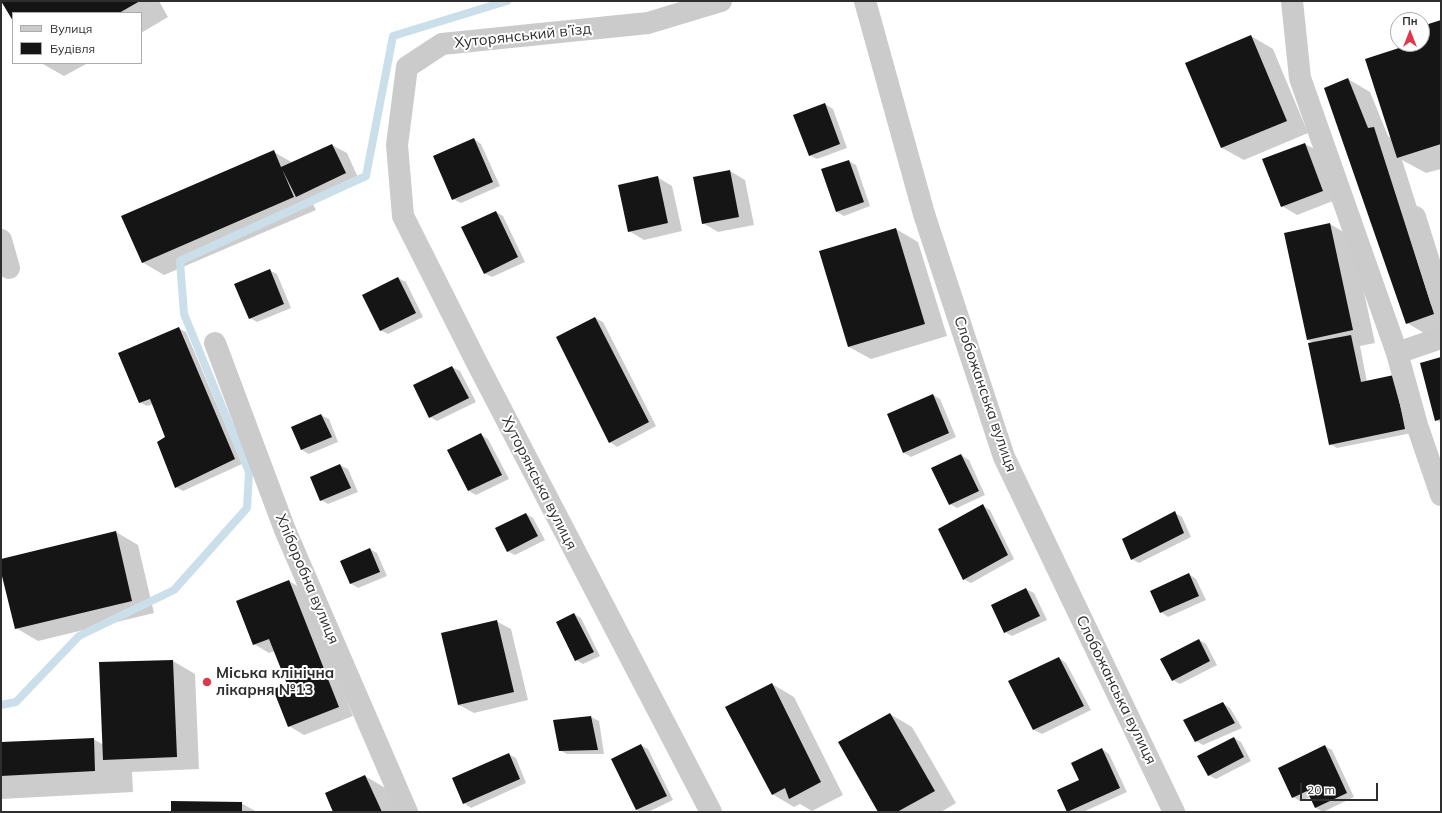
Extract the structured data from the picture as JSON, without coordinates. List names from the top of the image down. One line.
{"streets":{"street":["Хуторянський в’їзд","Слобожанська вулиця","Хуторянська вулиця","Хліборобна вулиця"]},"crossings":[["Хуторянський в’їзд","Хуторянська вулиця"]],"places":["Міська клінічна лікарня №13"],"legend":["Вулиця","Будівля"],"scale_bar":"20 m","north":"top"}
